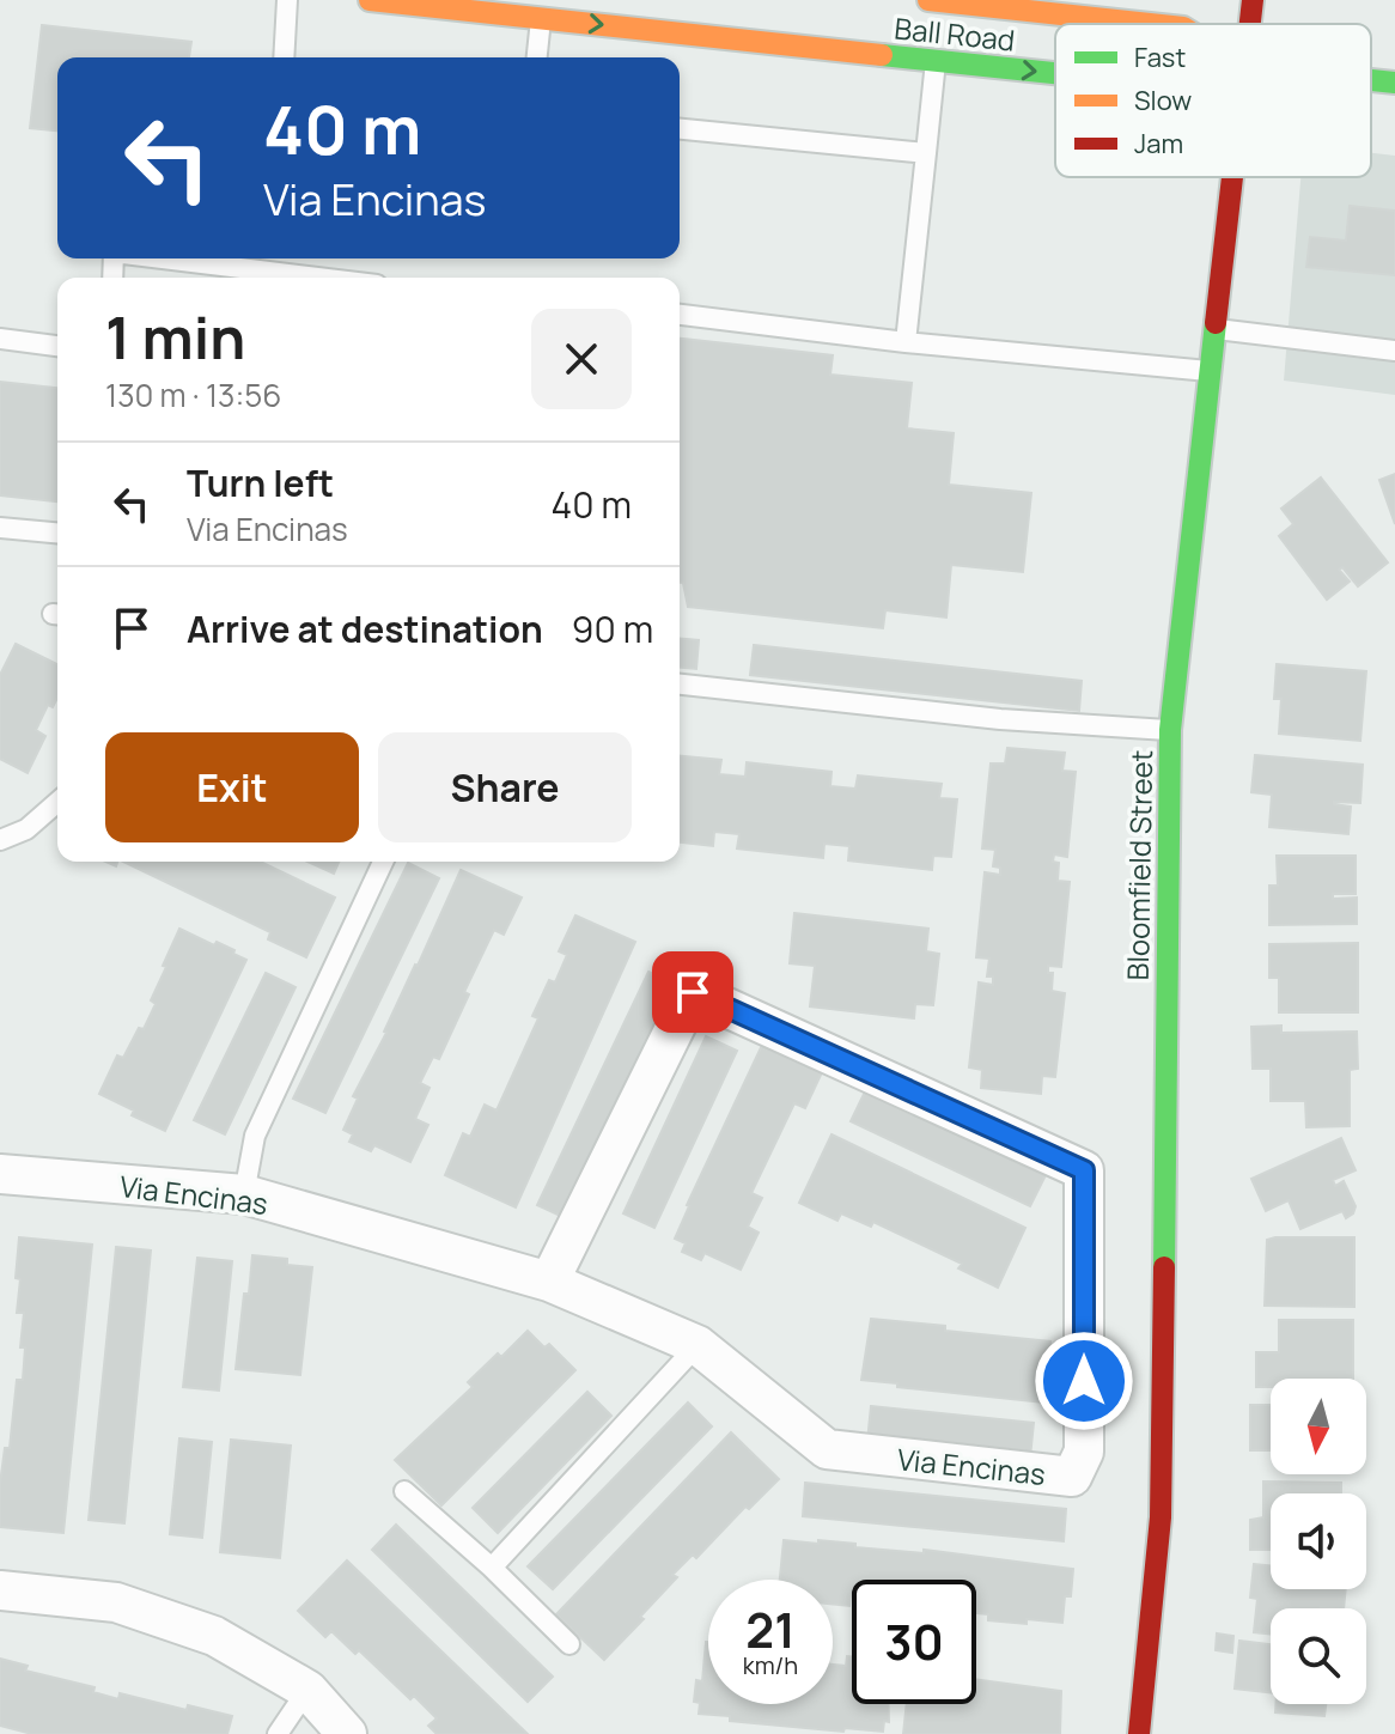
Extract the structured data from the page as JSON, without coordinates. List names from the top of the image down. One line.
{"streets":{"street":["Ball Road","Bloomfield Street","Via Encinas"]},"one_way":["Ball Road"],"legend":["Fast","Slow","Jam"],"north":"bottom","page":{"turn":["40 m","Via Encinas"],"heading":["1 min","130 m · 13:56"],"list":[{"name":"Turn left","note":"Via Encinas","value":"40 m"},{"name":"Arrive at destination","value":"90 m"}],"buttons":["Exit","Share"],"speed":"21 km/h","limit":"30"}}
